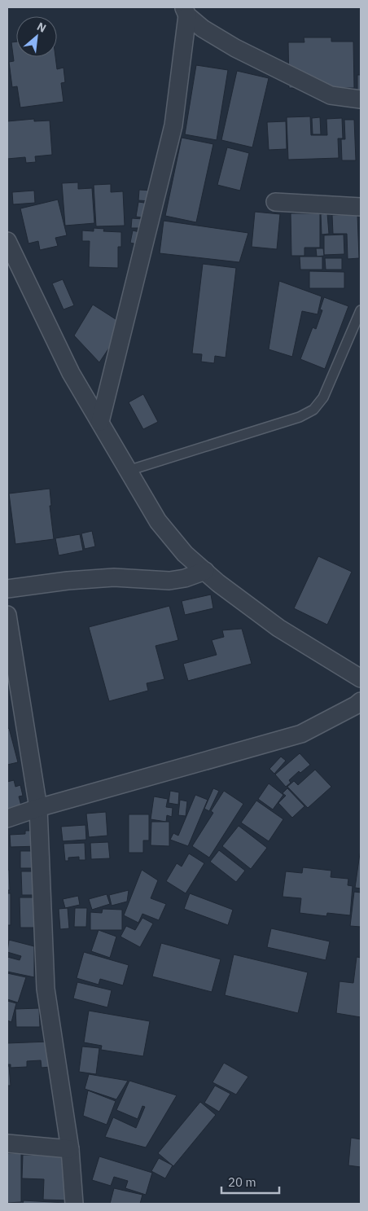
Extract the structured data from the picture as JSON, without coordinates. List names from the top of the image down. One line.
{"scale_bar":"20 m","north":"top right"}
